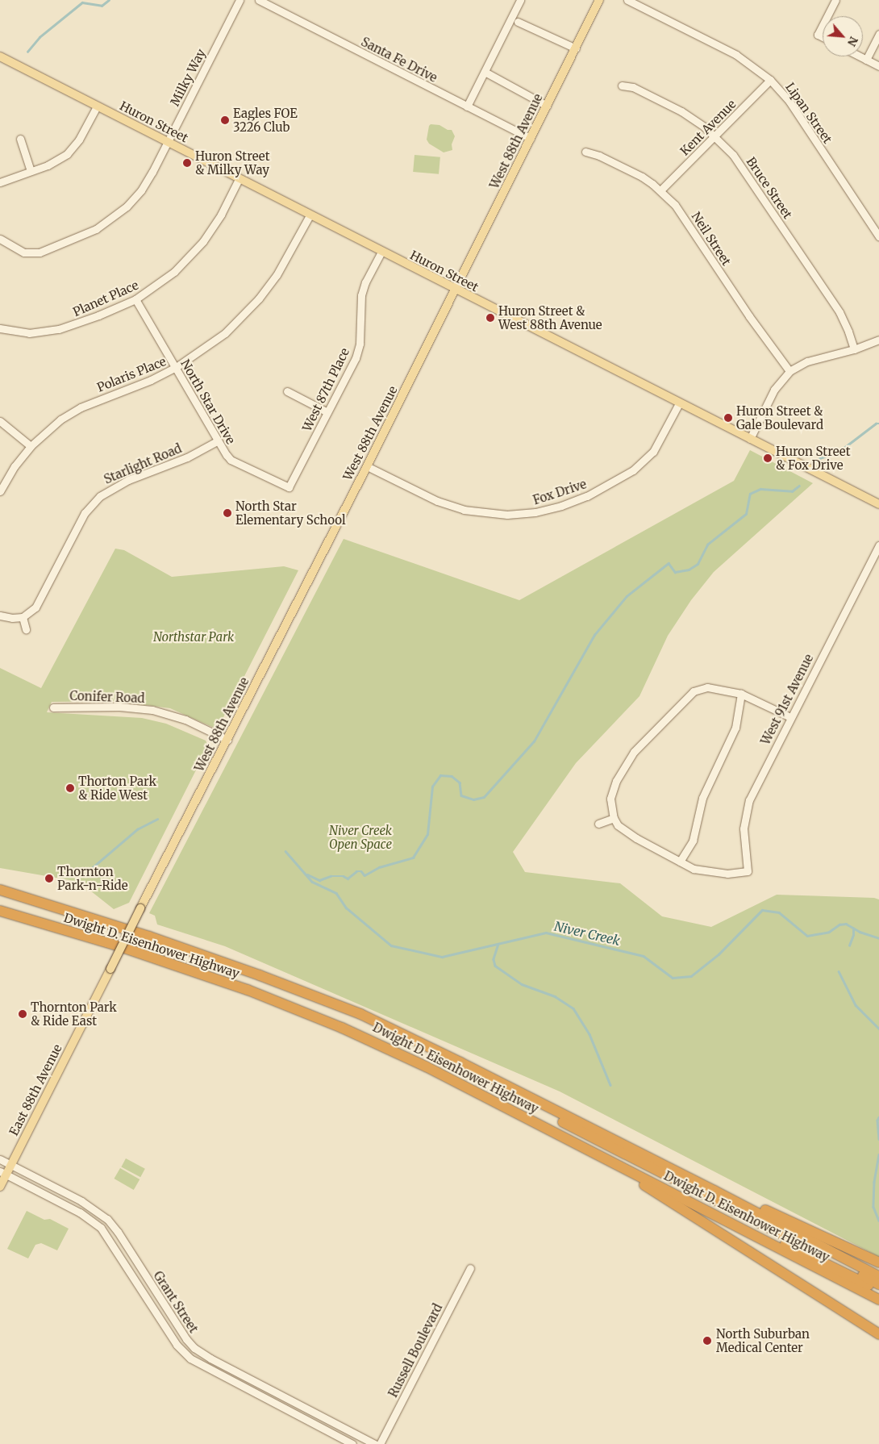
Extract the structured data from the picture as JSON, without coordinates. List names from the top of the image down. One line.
{"streets":{"highway":["Dwight D. Eisenhower Highway"],"main road":["Huron Street","West 88th Avenue","East 88th Avenue"],"street":["Santa Fe Drive","Milky Way","Lipan Street","Kent Avenue","Bruce Street","Neil Street","Planet Place","Polaris Place","West 87th Place","North Star Drive","Starlight Road","Fox Drive","Conifer Road","West 91st Avenue","Grant Street","Russell Boulevard"]},"crossings":[["Santa Fe Drive","West 88th Avenue"],["Milky Way","Huron Street"],["Lipan Street","Kent Avenue"],["Huron Street","West 88th Avenue"],["Huron Street","Planet Place"],["Huron Street","Polaris Place"],["Huron Street","West 87th Place"],["Huron Street","Fox Drive"],["Kent Avenue","Bruce Street"],["Kent Avenue","Neil Street"],["West 88th Avenue","Fox Drive"],["West 88th Avenue","Conifer Road"],["West 88th Avenue","Dwight D. Eisenhower Highway"],["West 88th Avenue","East 88th Avenue"],["Planet Place","North Star Drive"],["Polaris Place","North Star Drive"],["West 87th Place","North Star Drive"],["North Star Drive","Starlight Road"],["Dwight D. Eisenhower Highway","East 88th Avenue"],["East 88th Avenue","Grant Street"]],"water":["Niver Creek"],"parks":["Northstar Park","Niver Creek Open Space"],"places":["Eagles FOE 3226 Club","Huron Street & Milky Way","Huron Street & West 88th Avenue","Huron Street & Gale Boulevard","Huron Street & Fox Drive","North Star Elementary School","Thorton Park & Ride West","Thornton Park-n-Ride","Thornton Park & Ride East","North Suburban Medical Center"],"north":"bottom right"}
